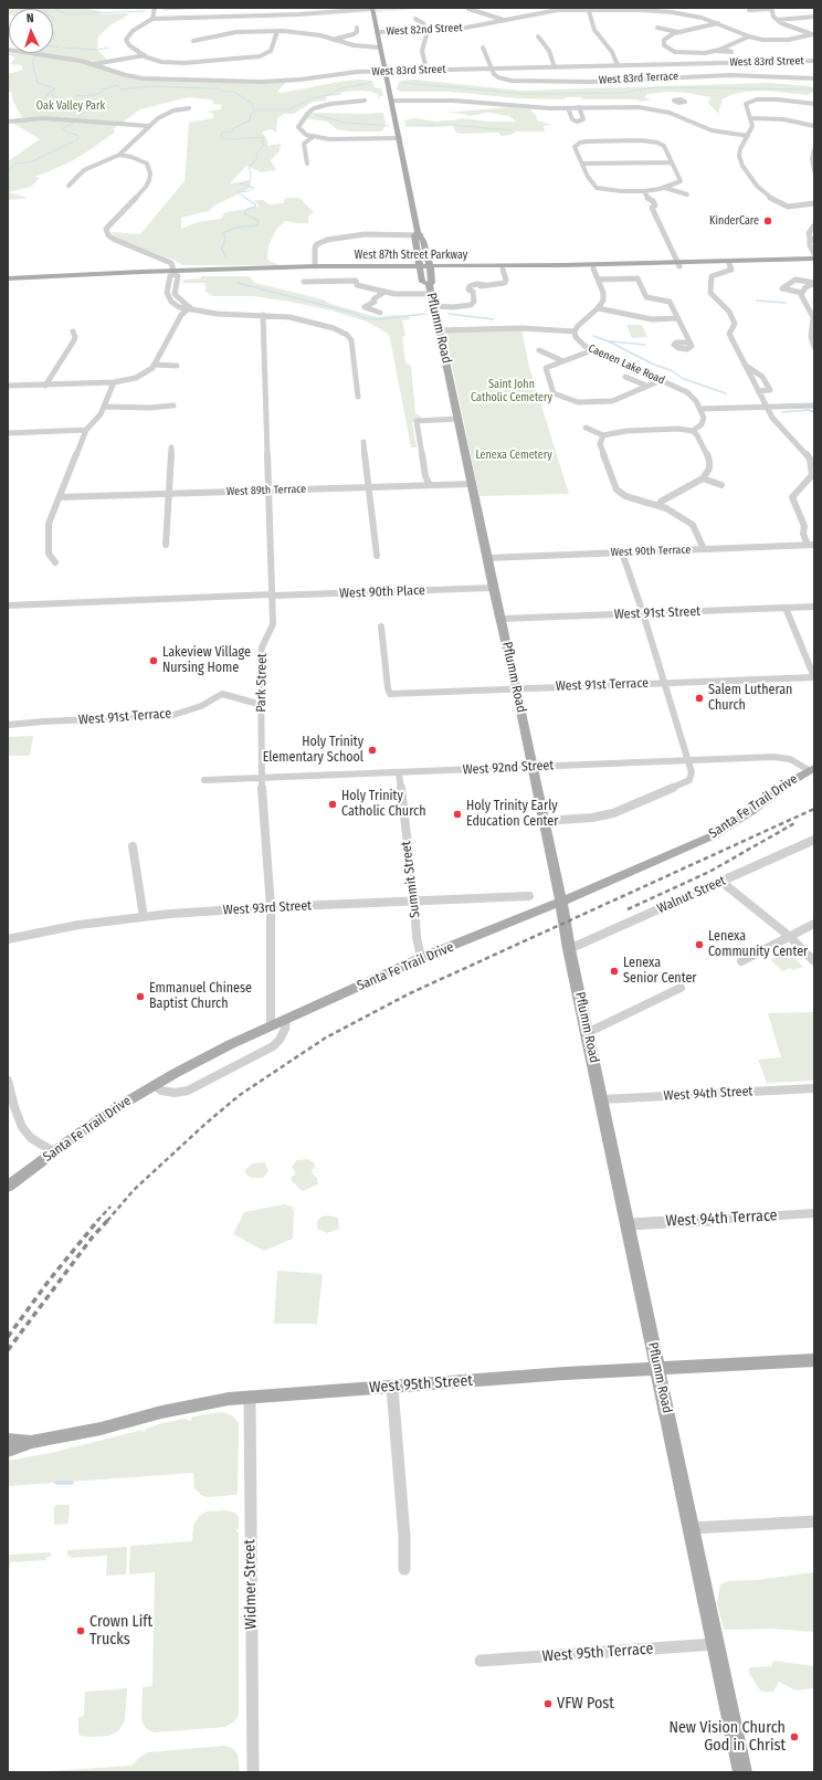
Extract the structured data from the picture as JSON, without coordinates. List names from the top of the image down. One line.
{"streets":{"main road":["West 87th Street Parkway","Pflumm Road","Santa Fe Trail Drive","West 95th Street"],"street":["West 82nd Street","West 83rd Street","West 83rd Terrace","Caenen Lake Road","West 89th Terrace","West 90th Terrace","West 90th Place","West 91st Street","Park Street","West 91st Terrace","West 92nd Street","Summit Street","Walnut Street","West 93rd Street","West 94th Street","West 94th Terrace","Widmer Street","West 95th Terrace"]},"crossings":[["West 83rd Street","West 83rd Terrace"],["Pflumm Road","West 89th Terrace"],["Pflumm Road","West 90th Terrace"],["Pflumm Road","West 90th Place"],["Pflumm Road","West 91st Street"],["Pflumm Road","West 91st Terrace"],["Pflumm Road","West 92nd Street"],["Pflumm Road","Santa Fe Trail Drive"],["Pflumm Road","Walnut Street"],["Pflumm Road","West 94th Street"],["Pflumm Road","West 94th Terrace"],["Pflumm Road","West 95th Street"],["Pflumm Road","West 95th Terrace"],["West 89th Terrace","Park Street"],["West 90th Place","Park Street"],["Park Street","West 91st Terrace"],["Park Street","West 92nd Street"],["Park Street","Santa Fe Trail Drive"],["Park Street","West 93rd Street"],["West 92nd Street","Santa Fe Trail Drive"],["West 92nd Street","Summit Street"],["Santa Fe Trail Drive","Summit Street"],["Summit Street","West 93rd Street"],["West 95th Street","Widmer Street"]],"parks":["Oak Valley Park","Saint John Catholic Cemetery","Lenexa Cemetery"],"places":["KinderCare","Lakeview Village Nursing Home","Salem Lutheran Church","Holy Trinity Elementary School","Holy Trinity Catholic Church","Holy Trinity Early Education Center","Lenexa Community Center","Lenexa Senior Center","Emmanuel Chinese Baptist Church","Crown Lift Trucks","VFW Post","New Vision Church God in Christ"],"north":"top"}
